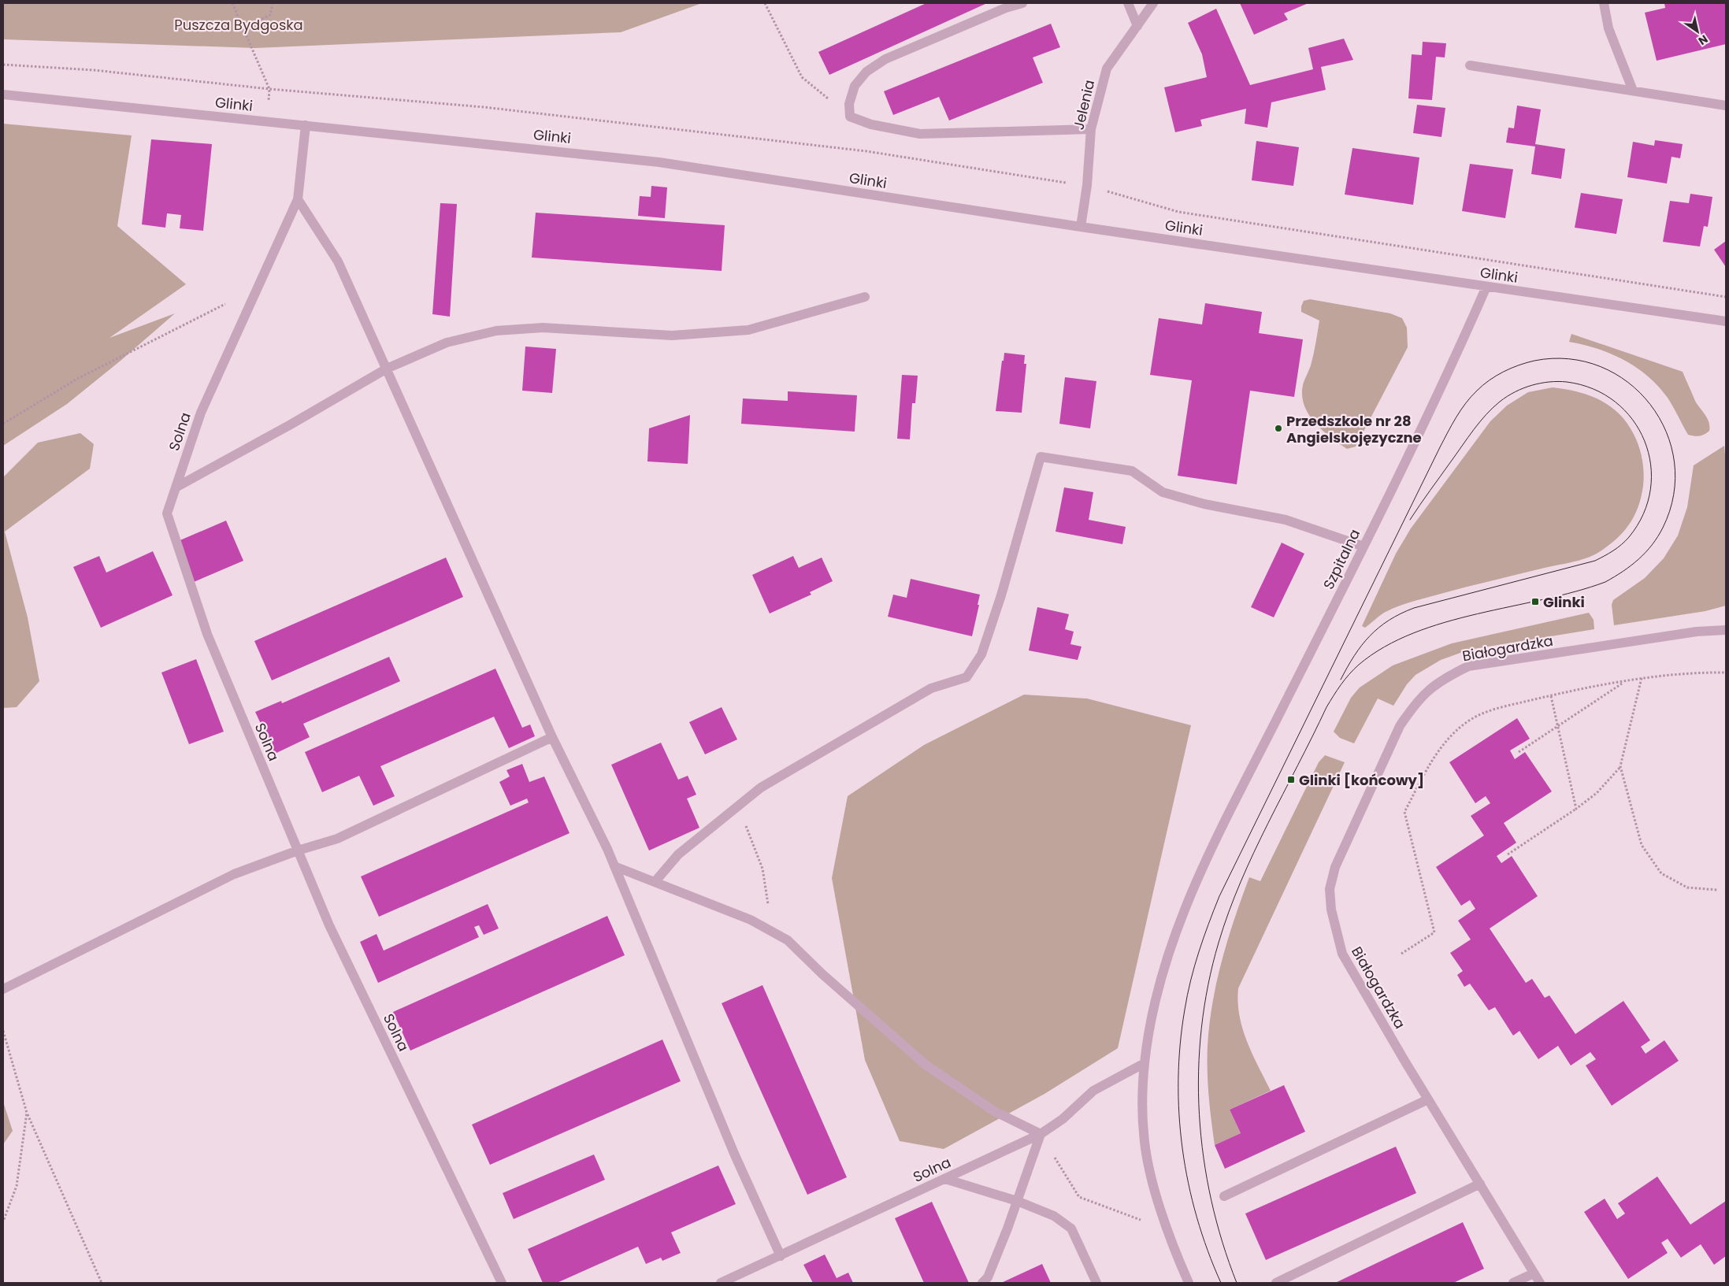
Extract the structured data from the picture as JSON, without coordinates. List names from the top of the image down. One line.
{"streets":{"street":["Glinki","Jelenia","Solna","Szpitalna","Białogardzka"]},"crossings":[["Glinki","Jelenia"],["Glinki","Solna"],["Glinki","Szpitalna"],["Solna","Szpitalna"]],"parks":["Puszcza Bydgoska"],"places":{"other":["Przedszkole nr 28 Angielskojęzyczne"],"transit":["Glinki","Glinki [końcowy]"]},"north":"bottom right"}
